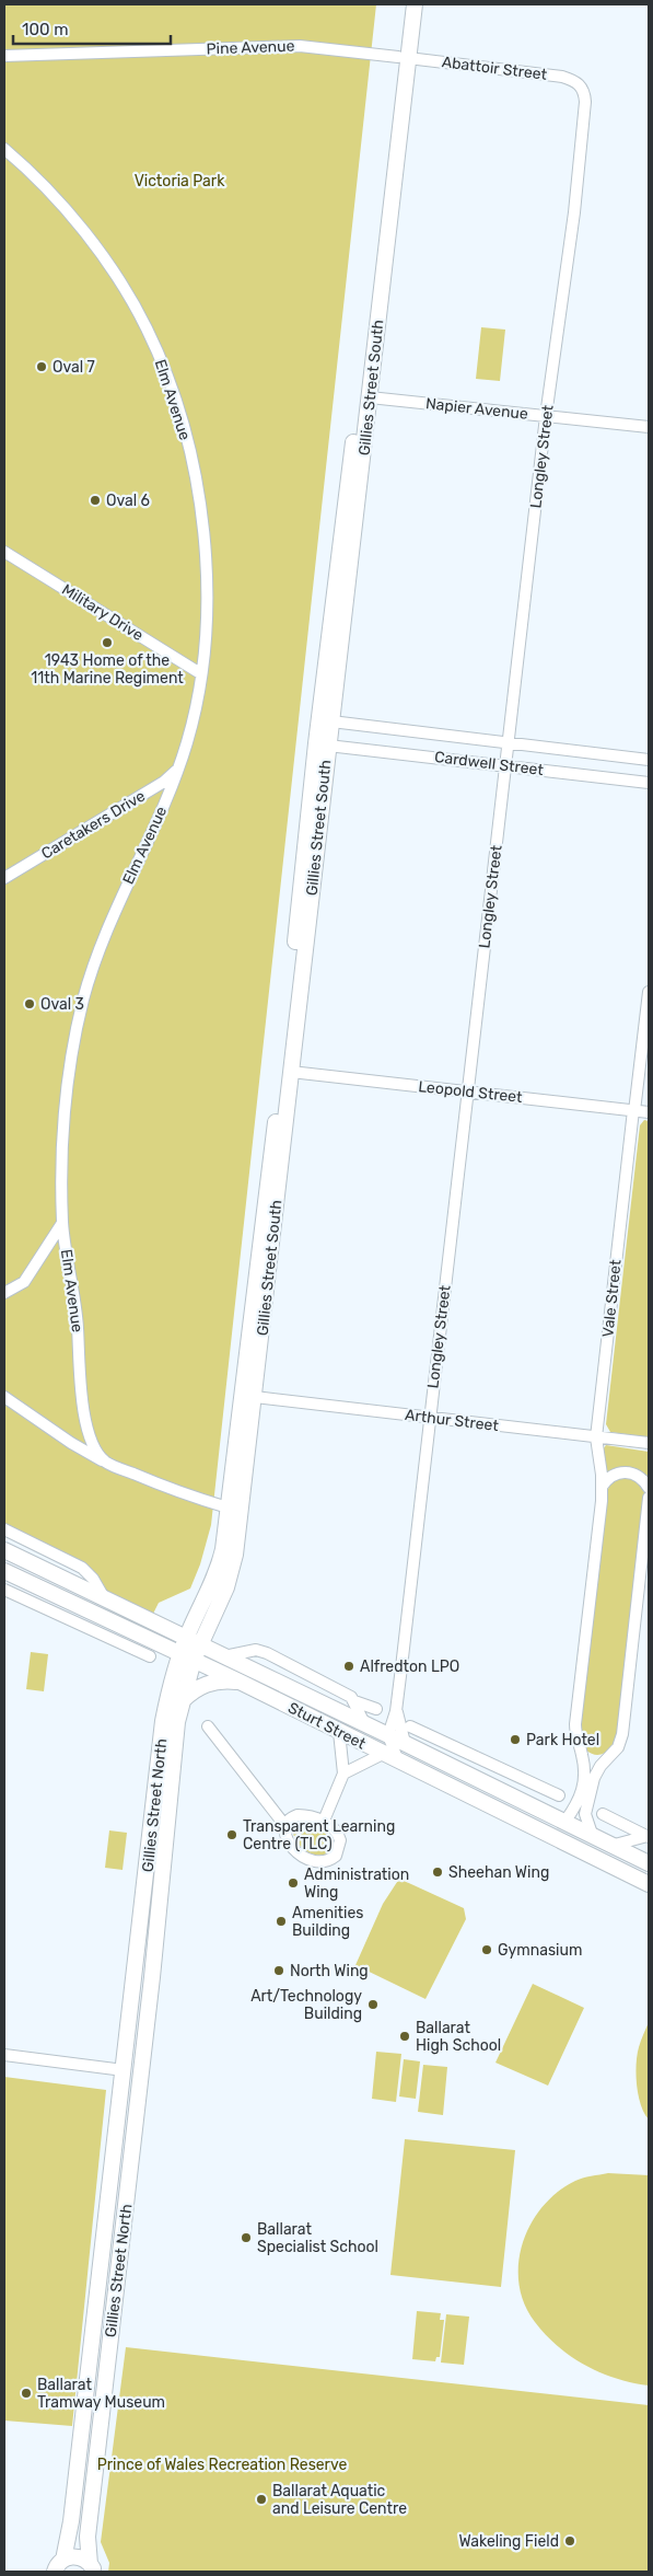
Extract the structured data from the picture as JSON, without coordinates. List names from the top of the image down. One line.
{"streets":{"main road":["Gillies Street South","Sturt Street","Gillies Street North"],"street":["Pine Avenue","Abattoir Street","Elm Avenue","Napier Avenue","Longley Street","Military Drive","Cardwell Street","Caretakers Drive","Leopold Street","Vale Street","Arthur Street"]},"crossings":[["Pine Avenue","Abattoir Street"],["Pine Avenue","Gillies Street South"],["Abattoir Street","Gillies Street South"],["Abattoir Street","Longley Street"],["Gillies Street South","Napier Avenue"],["Gillies Street South","Cardwell Street"],["Gillies Street South","Leopold Street"],["Gillies Street South","Arthur Street"],["Gillies Street South","Sturt Street"],["Gillies Street South","Gillies Street North"],["Elm Avenue","Military Drive"],["Elm Avenue","Caretakers Drive"],["Napier Avenue","Longley Street"],["Longley Street","Cardwell Street"],["Longley Street","Leopold Street"],["Longley Street","Arthur Street"],["Longley Street","Sturt Street"],["Leopold Street","Vale Street"],["Vale Street","Arthur Street"],["Vale Street","Sturt Street"],["Sturt Street","Gillies Street North"]],"parks":["Victoria Park","Prince of Wales Recreation Reserve"],"places":["Oval 7","Oval 6","1943 Home of the 11th Marine Regiment","Oval 3","Alfredton LPO","Park Hotel","Transparent Learning Centre (TLC)","Sheehan Wing","Administration Wing","Amenities Building","Gymnasium","North Wing","Art/Technology Building","Ballarat High School","Ballarat Specialist School","Ballarat Tramway Museum","Ballarat Aquatic and Leisure Centre","Wakeling Field"],"scale_bar":"100 m"}
